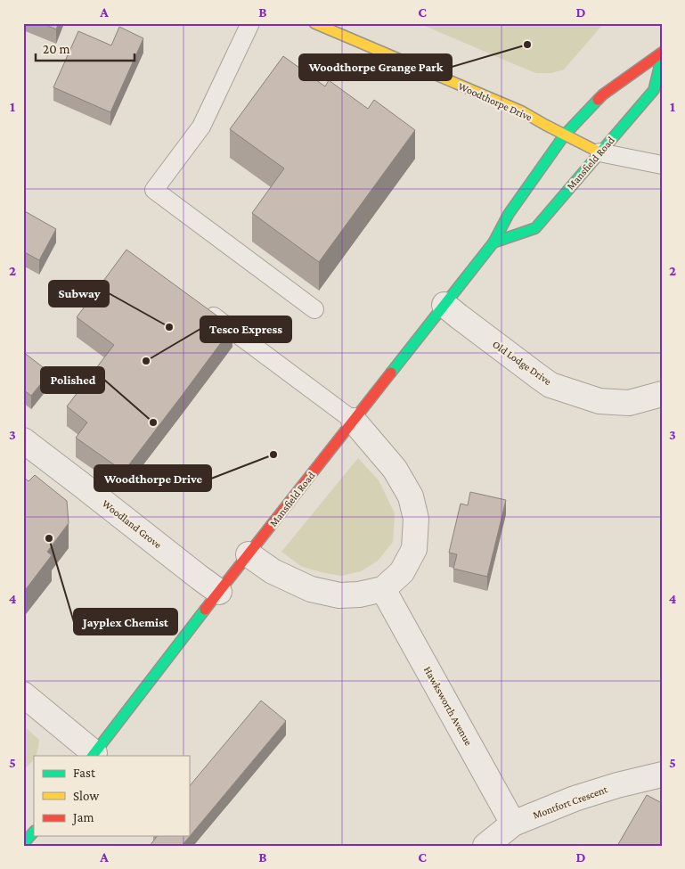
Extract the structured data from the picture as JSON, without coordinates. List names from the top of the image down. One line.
{"streets":{"main road":["Woodthorpe Drive","Mansfield Road"],"street":["Old Lodge Drive","Woodland Grove","Hawksworth Avenue","Montfort Crescent"]},"crossings":[["Woodthorpe Drive","Mansfield Road"],["Mansfield Road","Old Lodge Drive"],["Mansfield Road","Woodland Grove"],["Hawksworth Avenue","Montfort Crescent"]],"places":["Woodthorpe Grange Park","Subway","Tesco Express","Polished","Woodthorpe Drive","Jayplex Chemist"],"legend":["Fast","Slow","Jam"],"scale_bar":"20 m","grid":{"columns":["A","B","C","D"],"rows":["1","2","3","4","5"]}}
